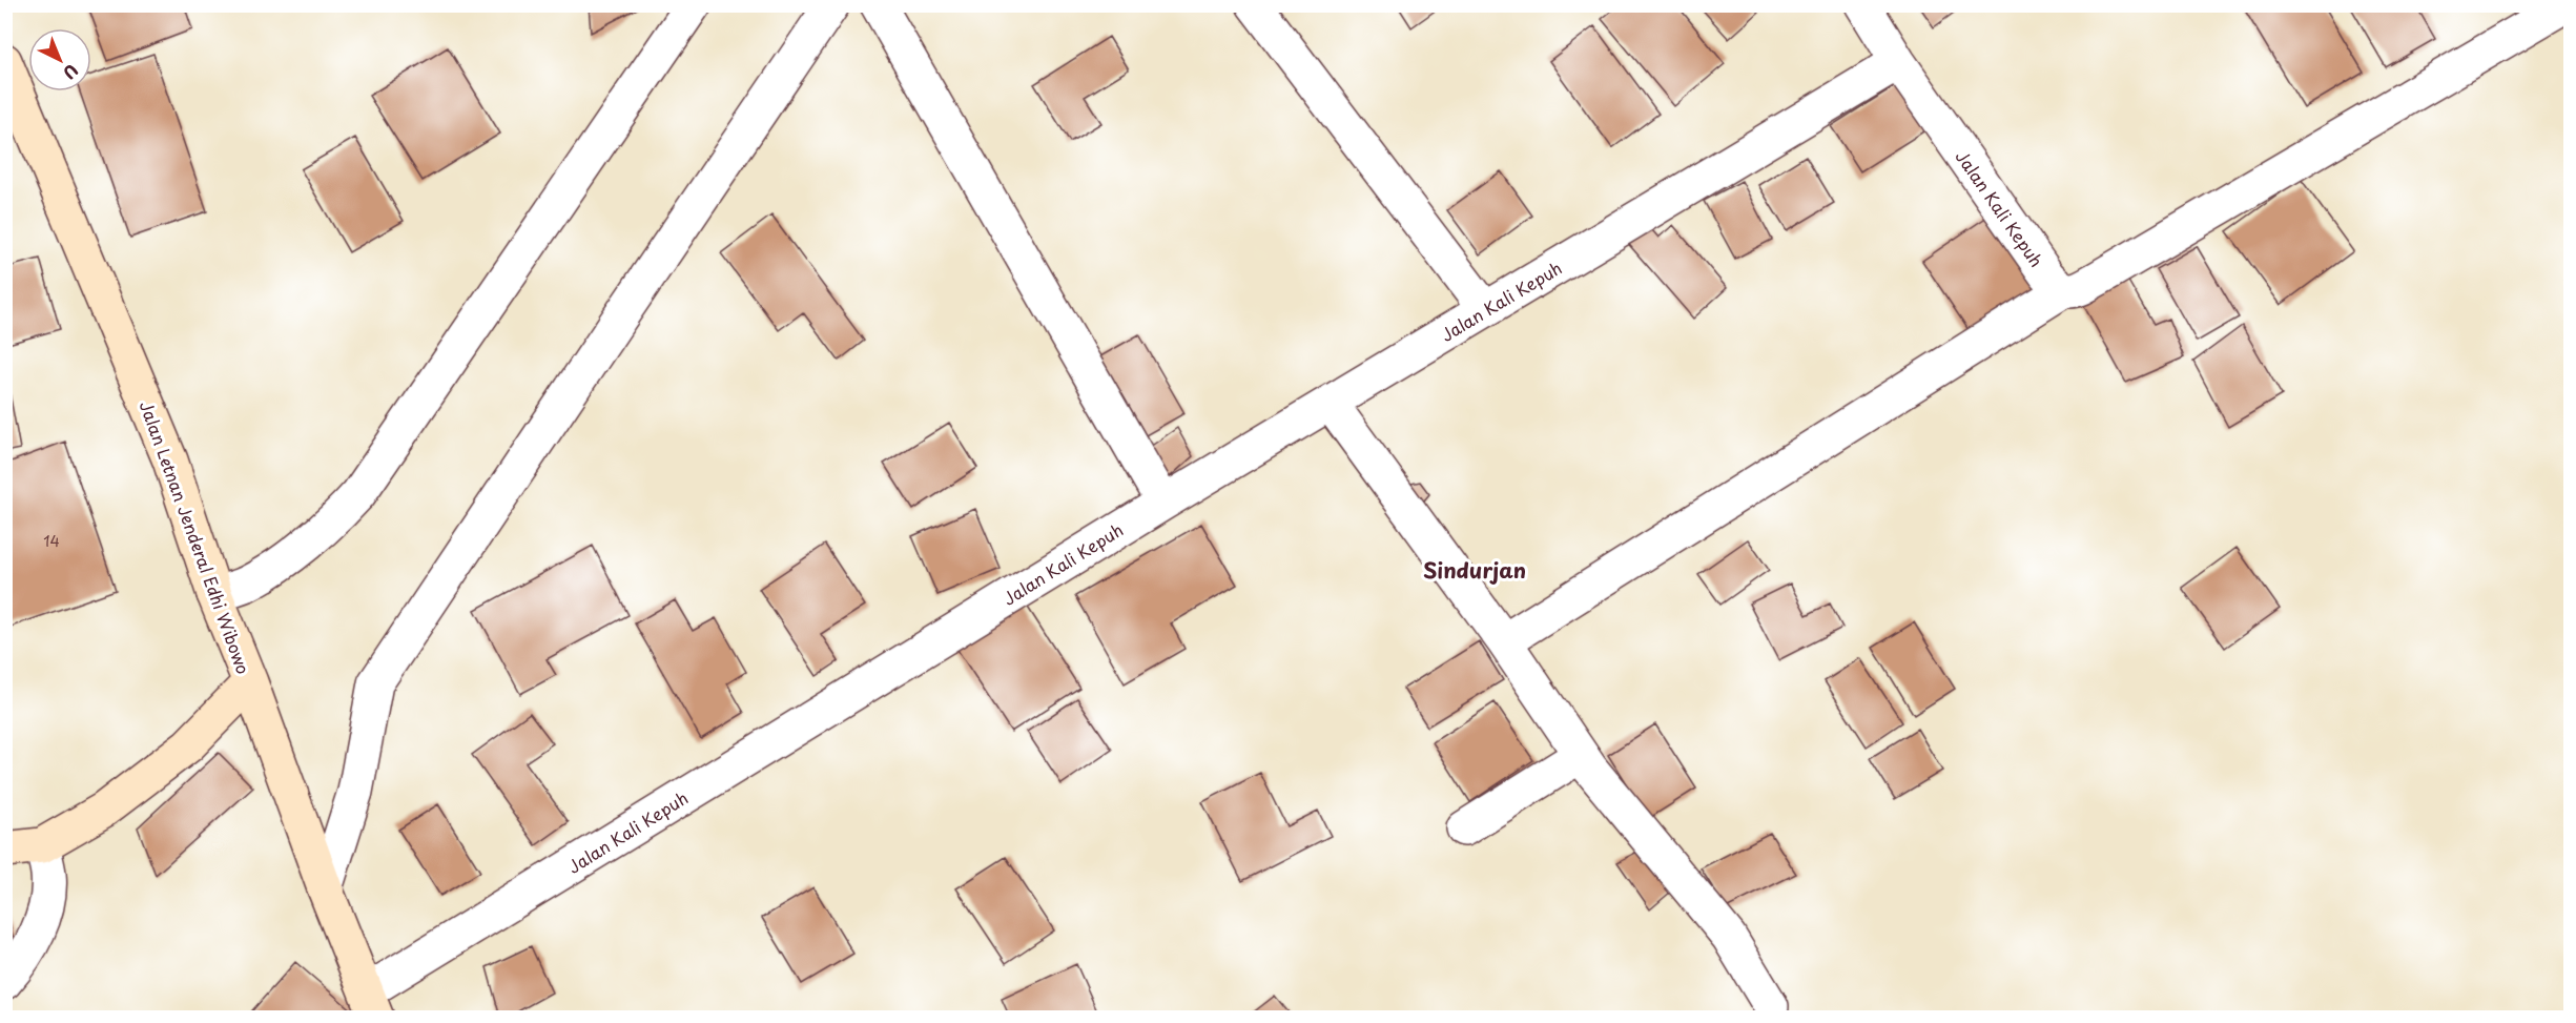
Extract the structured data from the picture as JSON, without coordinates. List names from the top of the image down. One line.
{"streets":{"street":["Jalan Kali Kepuh","Jalan Letnan Jenderal Edhi Wibowo"]},"crossings":[["Jalan Kali Kepuh","Jalan Letnan Jenderal Edhi Wibowo"]],"districts":["Sindurjan"],"house_numbers":["14"],"north":"bottom right"}
